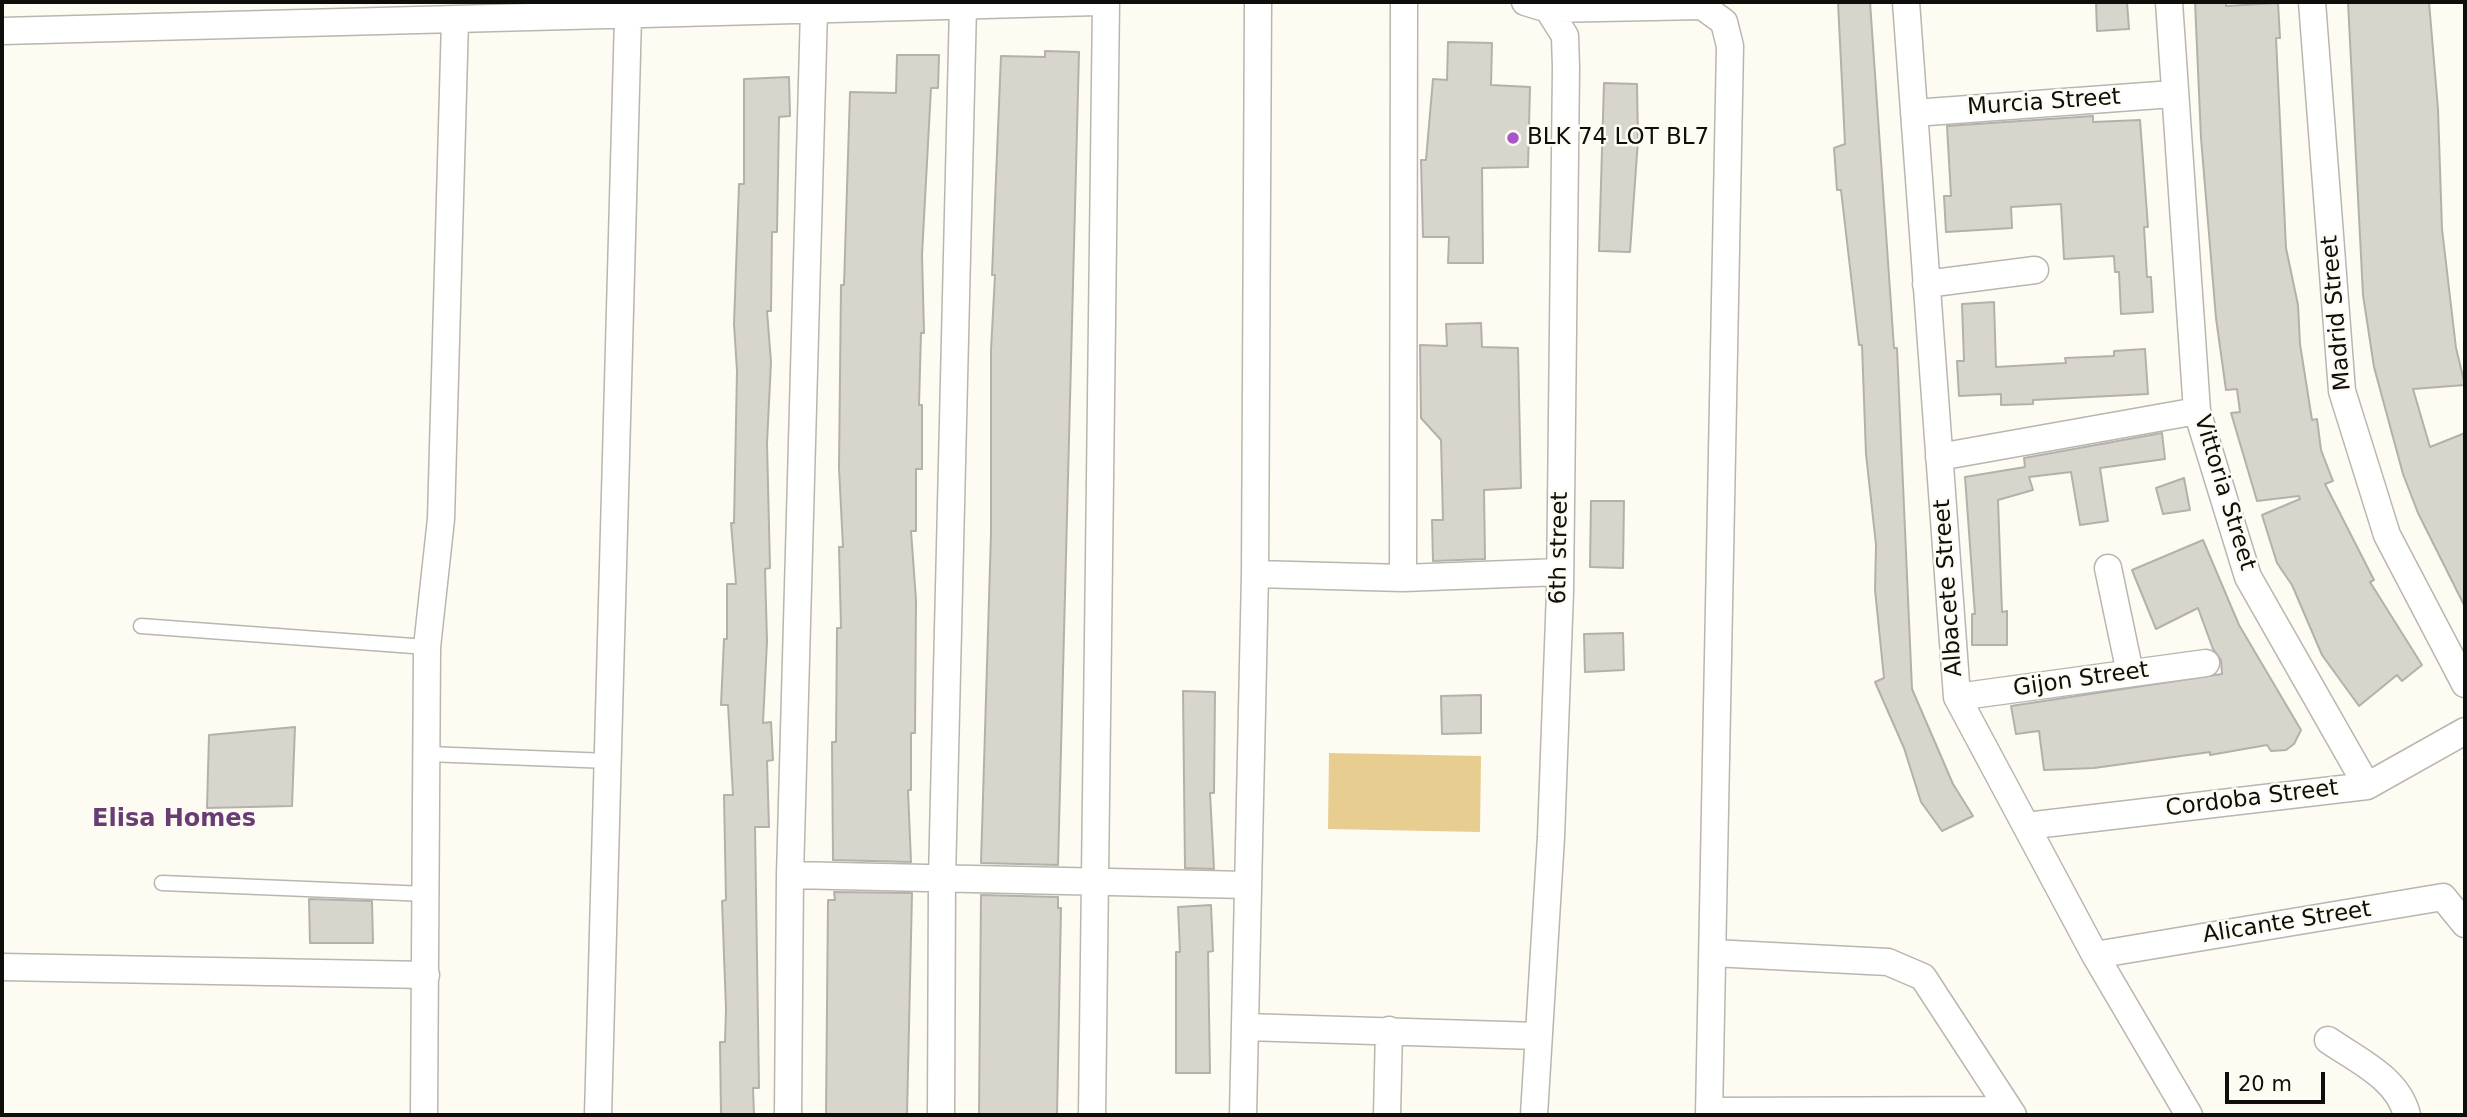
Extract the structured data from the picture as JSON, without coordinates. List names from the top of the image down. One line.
{"streets":{"street":["Murcia Street","Madrid Street","Vittoria Street","6th street","Albacete Street","Gijon Street","Cordoba Street","Alicante Street"]},"crossings":[["Murcia Street","Vittoria Street"],["Murcia Street","Albacete Street"],["Vittoria Street","Cordoba Street"],["Albacete Street","Gijon Street"],["Albacete Street","Cordoba Street"],["Albacete Street","Alicante Street"]],"districts":["Elisa Homes"],"places":["BLK 74 LOT BL7"],"scale_bar":"20 m"}
